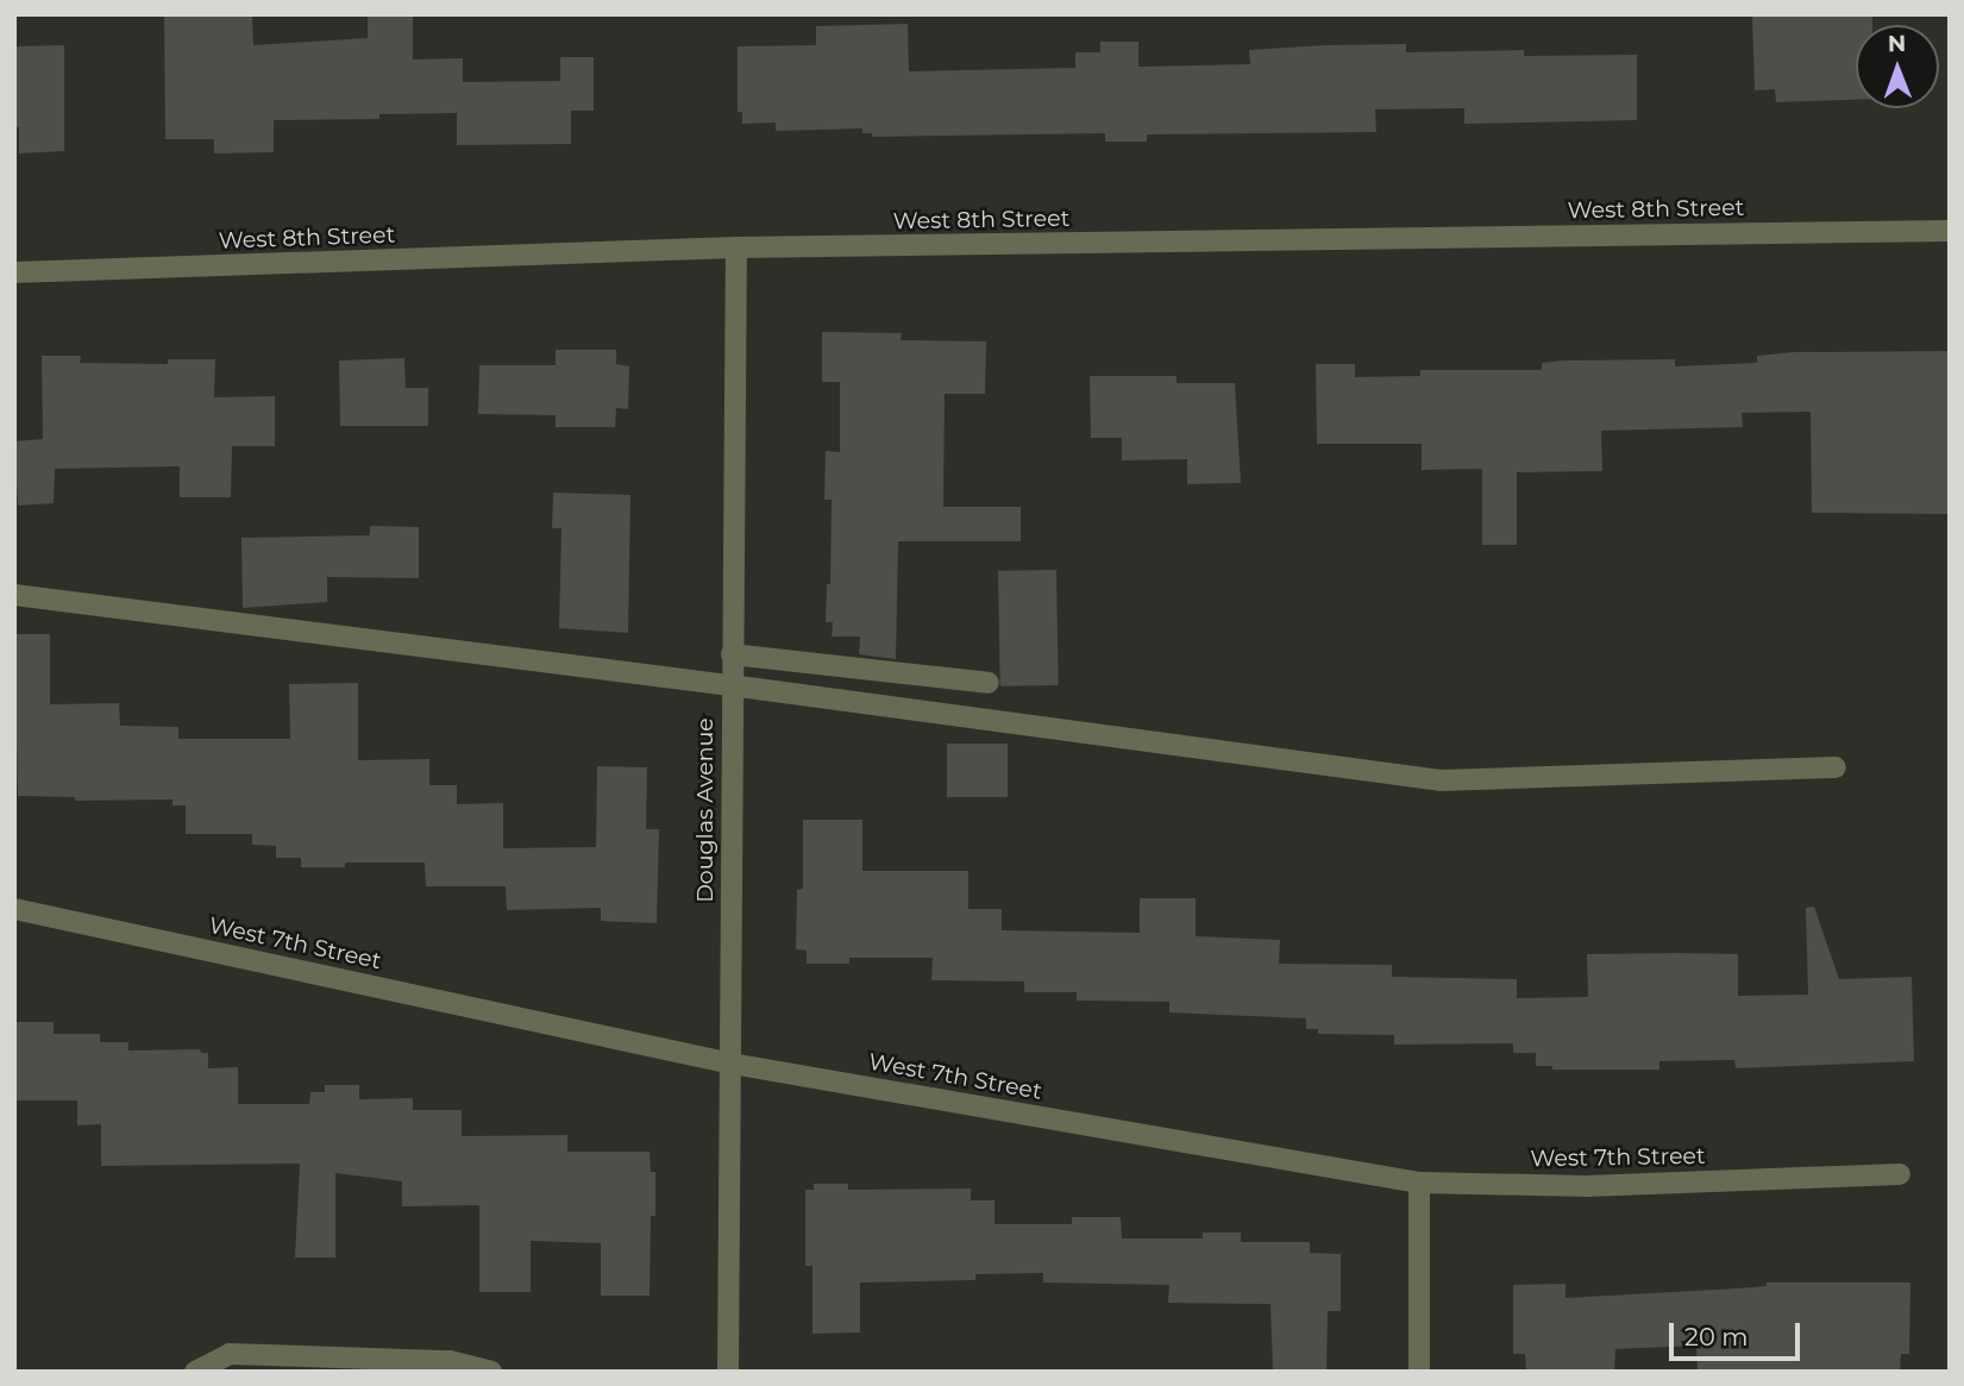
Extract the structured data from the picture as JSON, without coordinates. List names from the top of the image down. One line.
{"streets":{"street":["West 8th Street","Douglas Avenue","West 7th Street"]},"crossings":[["West 8th Street","Douglas Avenue"],["Douglas Avenue","West 7th Street"]],"scale_bar":"20 m","north":"top"}
